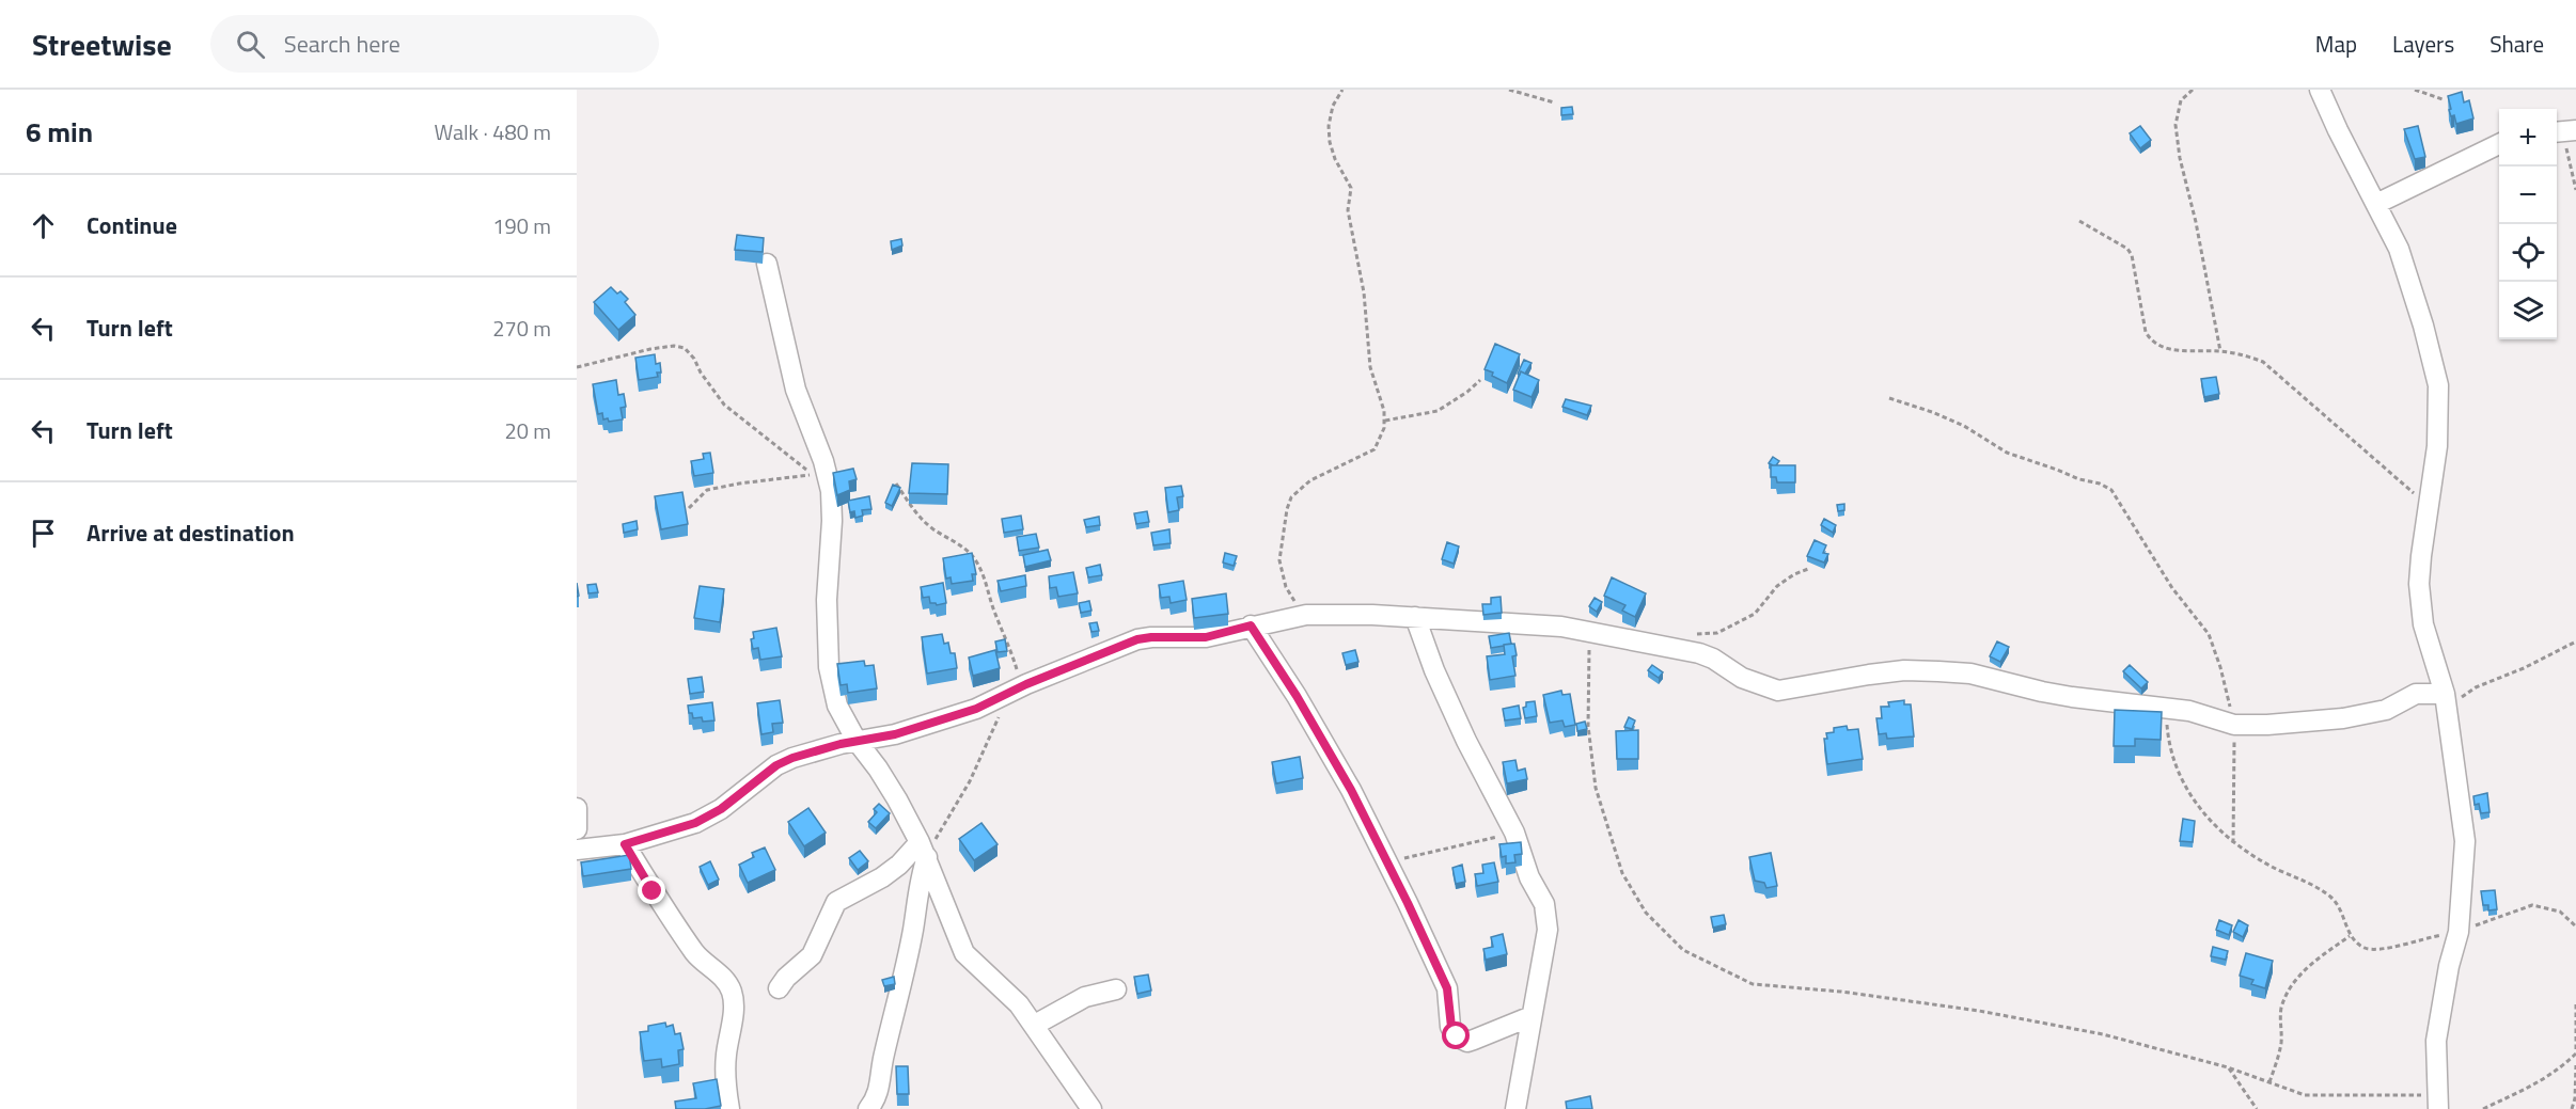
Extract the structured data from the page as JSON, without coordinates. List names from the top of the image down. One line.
{"page":{"header":"Streetwise","search":"Search here","nav":["Map","Layers","Share"],"heading":["6 min","Walk · 480 m"],"map_buttons":["+","−"],"list":[["Continue","190 m"],["Turn left","270 m"],["Turn left","20 m"],"Arrive at destination"]}}
